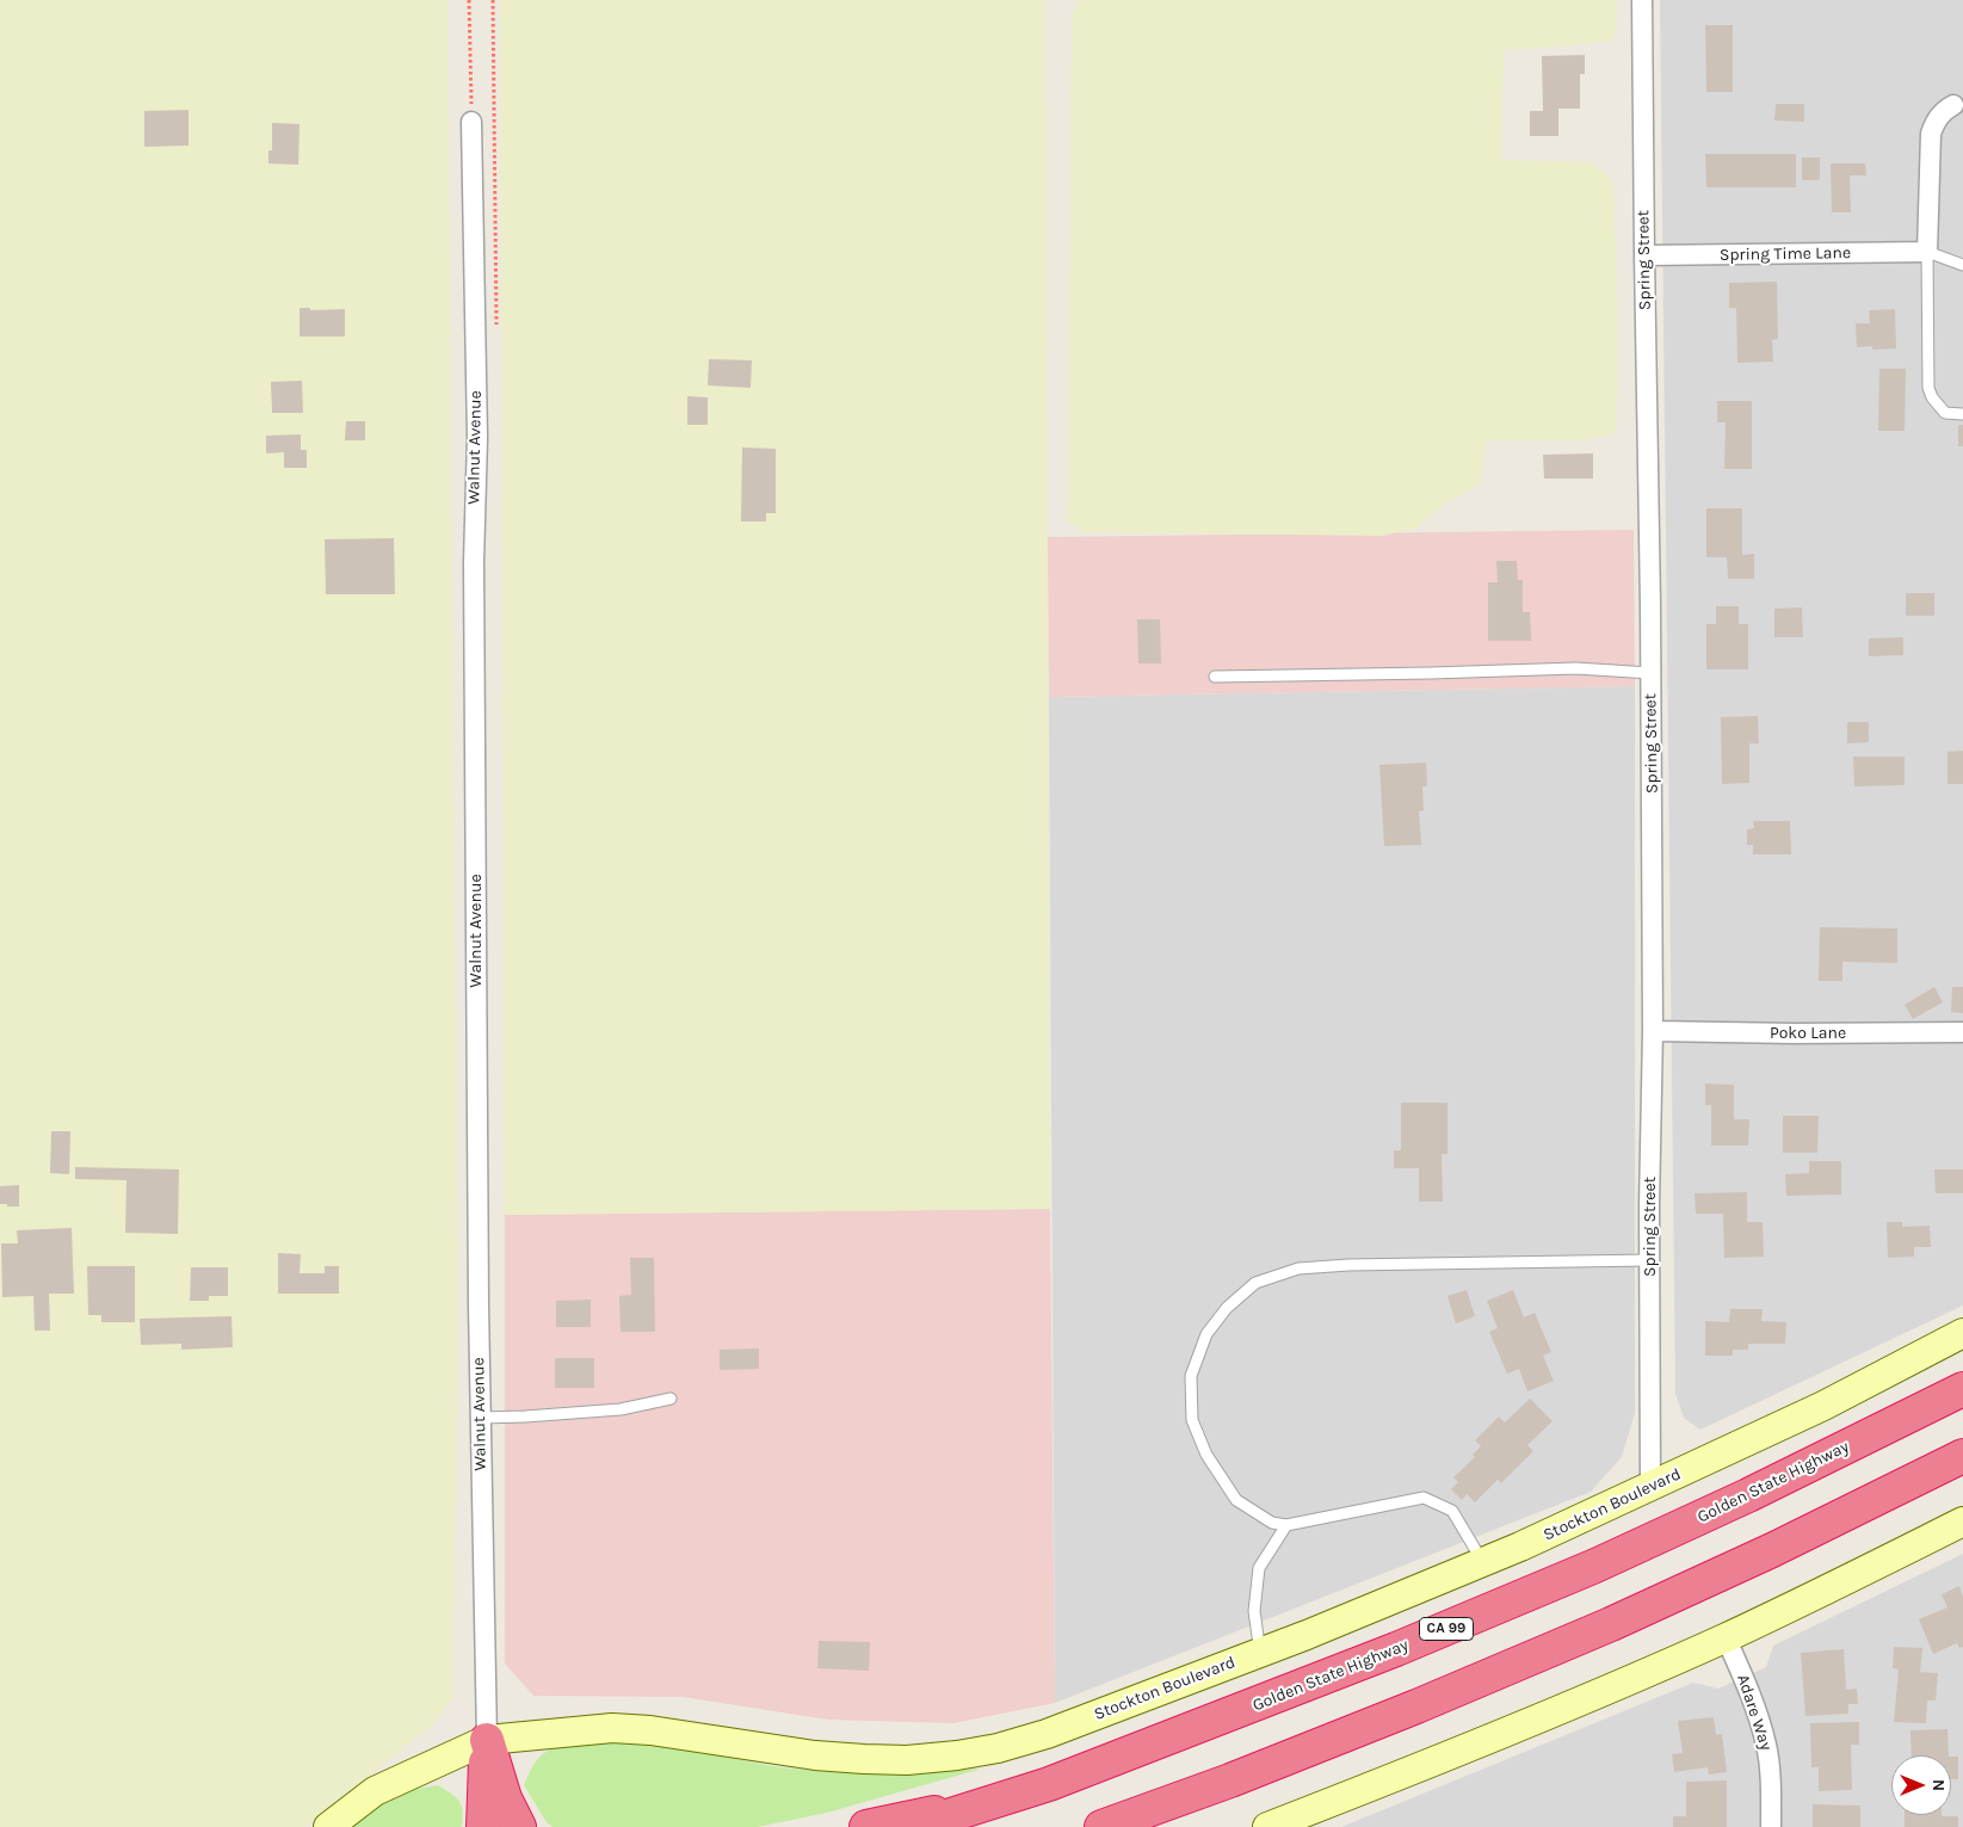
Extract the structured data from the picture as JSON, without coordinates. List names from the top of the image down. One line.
{"streets":{"highway":["Golden State Highway","CA 99"],"street":["Spring Time Lane","Spring Street","Walnut Avenue","Poko Lane","Stockton Boulevard","Adare Way"]},"crossings":[["Spring Time Lane","Spring Street"],["Spring Street","Poko Lane"],["Spring Street","Stockton Boulevard"],["Walnut Avenue","Stockton Boulevard"]],"north":"right"}
